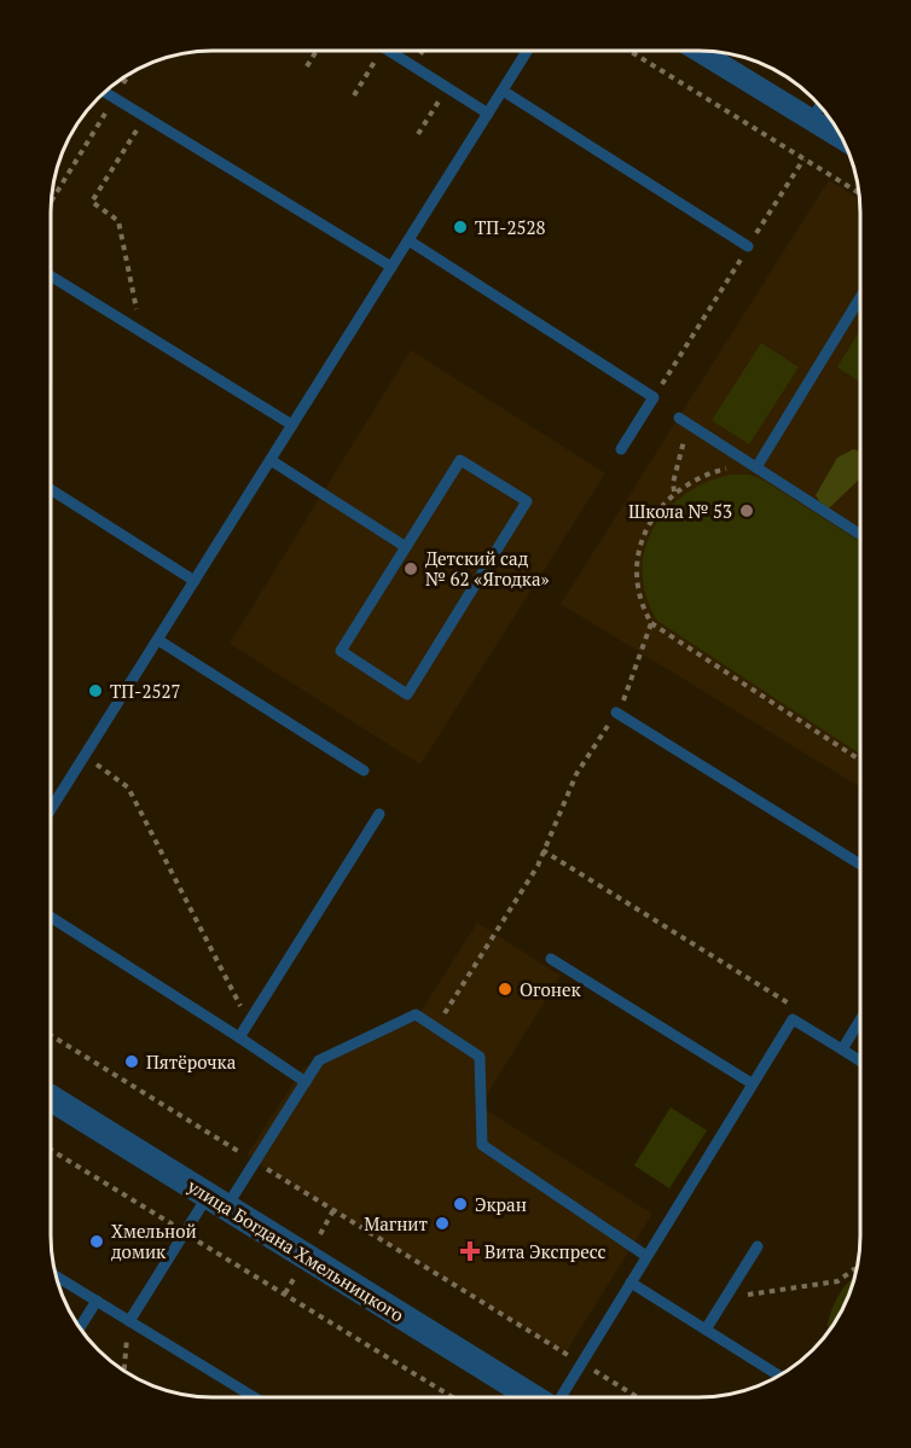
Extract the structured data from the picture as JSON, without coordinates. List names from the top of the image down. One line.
{"streets":{"street":["улица Богдана Хмельницкого"]},"places":{"other":["ТП-2528","Школа № 53","Детский сад № 62 «Ягодка»","ТП-2527","Огонек","Пятёрочка","Экран","Магнит","Хмельной домик"],"health":["Вита Экспресс"]}}
